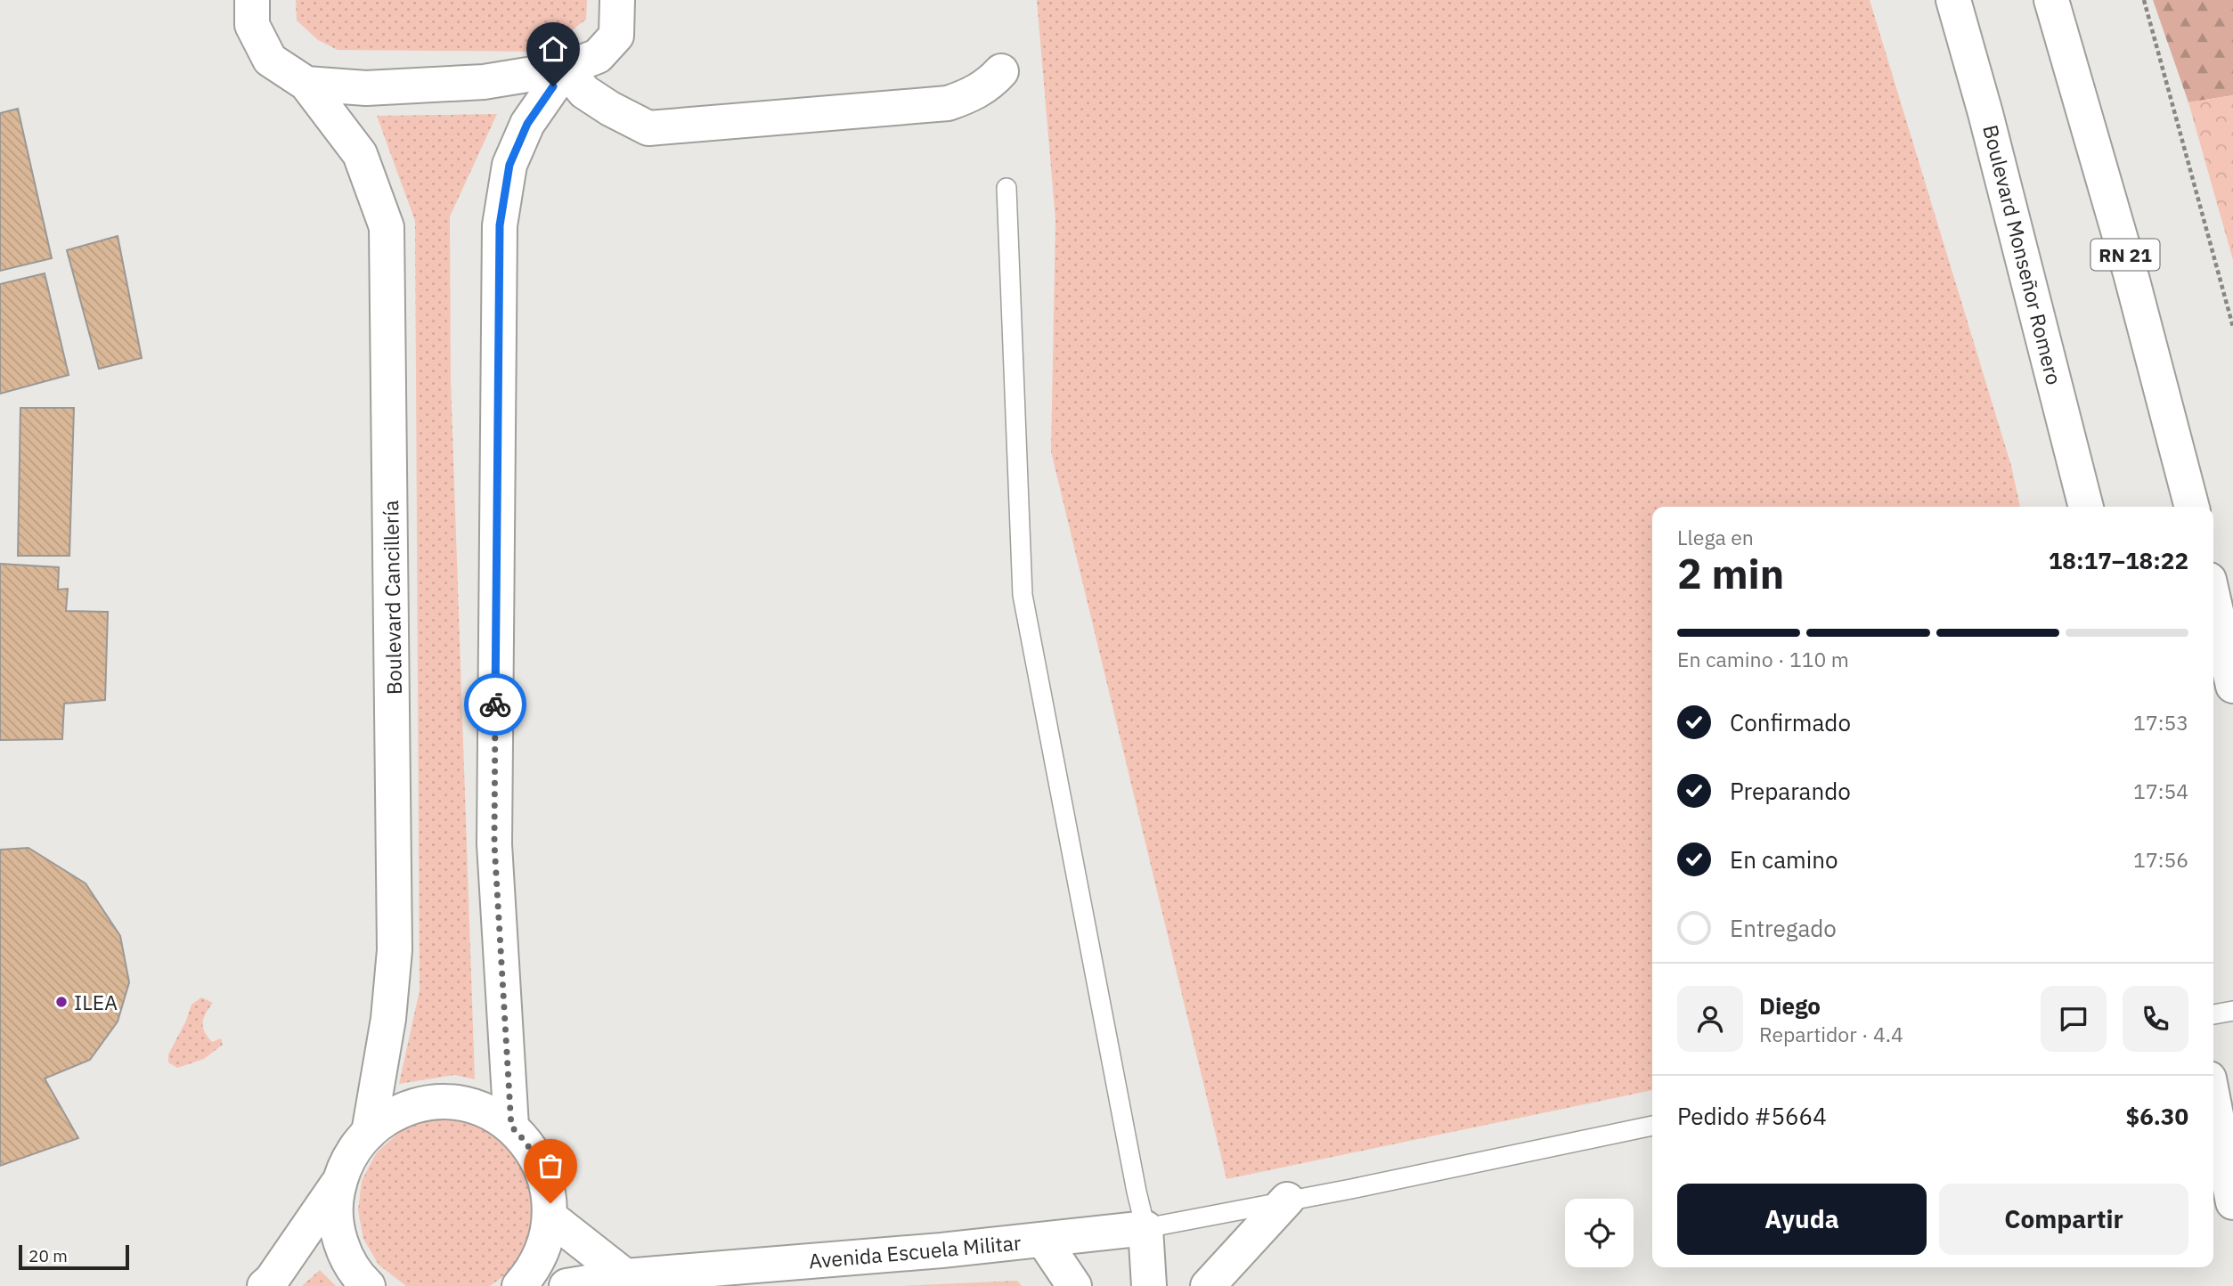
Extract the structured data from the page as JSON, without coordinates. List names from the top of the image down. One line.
{"streets":{"main road":["Boulevard Monseñor Romero","RN 21","Boulevard Cancillería","Avenida Escuela Militar"]},"places":["ILEA"],"scale_bar":"20 m","page":{"heading":["2 min","Llega en","18:17–18:22"],"panel":["Diego","Repartidor · 4.4","Pedido #5664","$6.30"],"bar":"En camino · 110 m","list":[["Confirmado","17:53"],["Preparando","17:54"],["En camino","17:56"],"Entregado"],"buttons":["Ayuda","Compartir"],"scale":"20 m"}}
